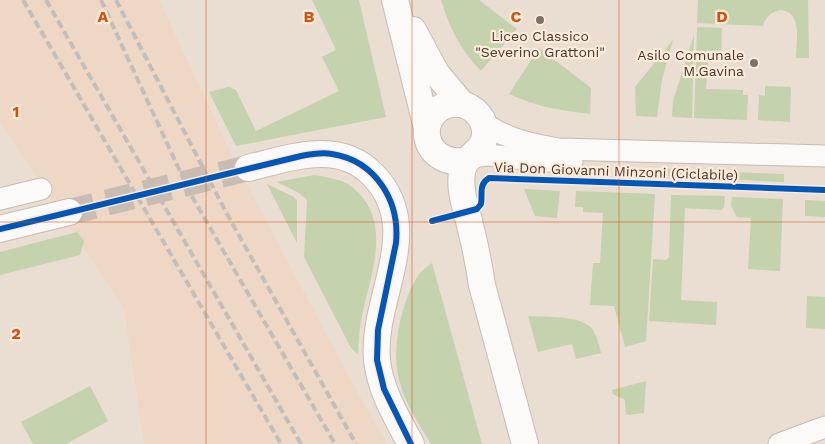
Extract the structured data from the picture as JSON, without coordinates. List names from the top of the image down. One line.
{"streets":{"cycle path":["Via Don Giovanni Minzoni (Ciclabile)"]},"places":["Liceo Classico \"Severino Grattoni\"","Asilo Comunale M.Gavina"],"grid":{"columns":["A","B","C","D"],"rows":["1","2"]}}
